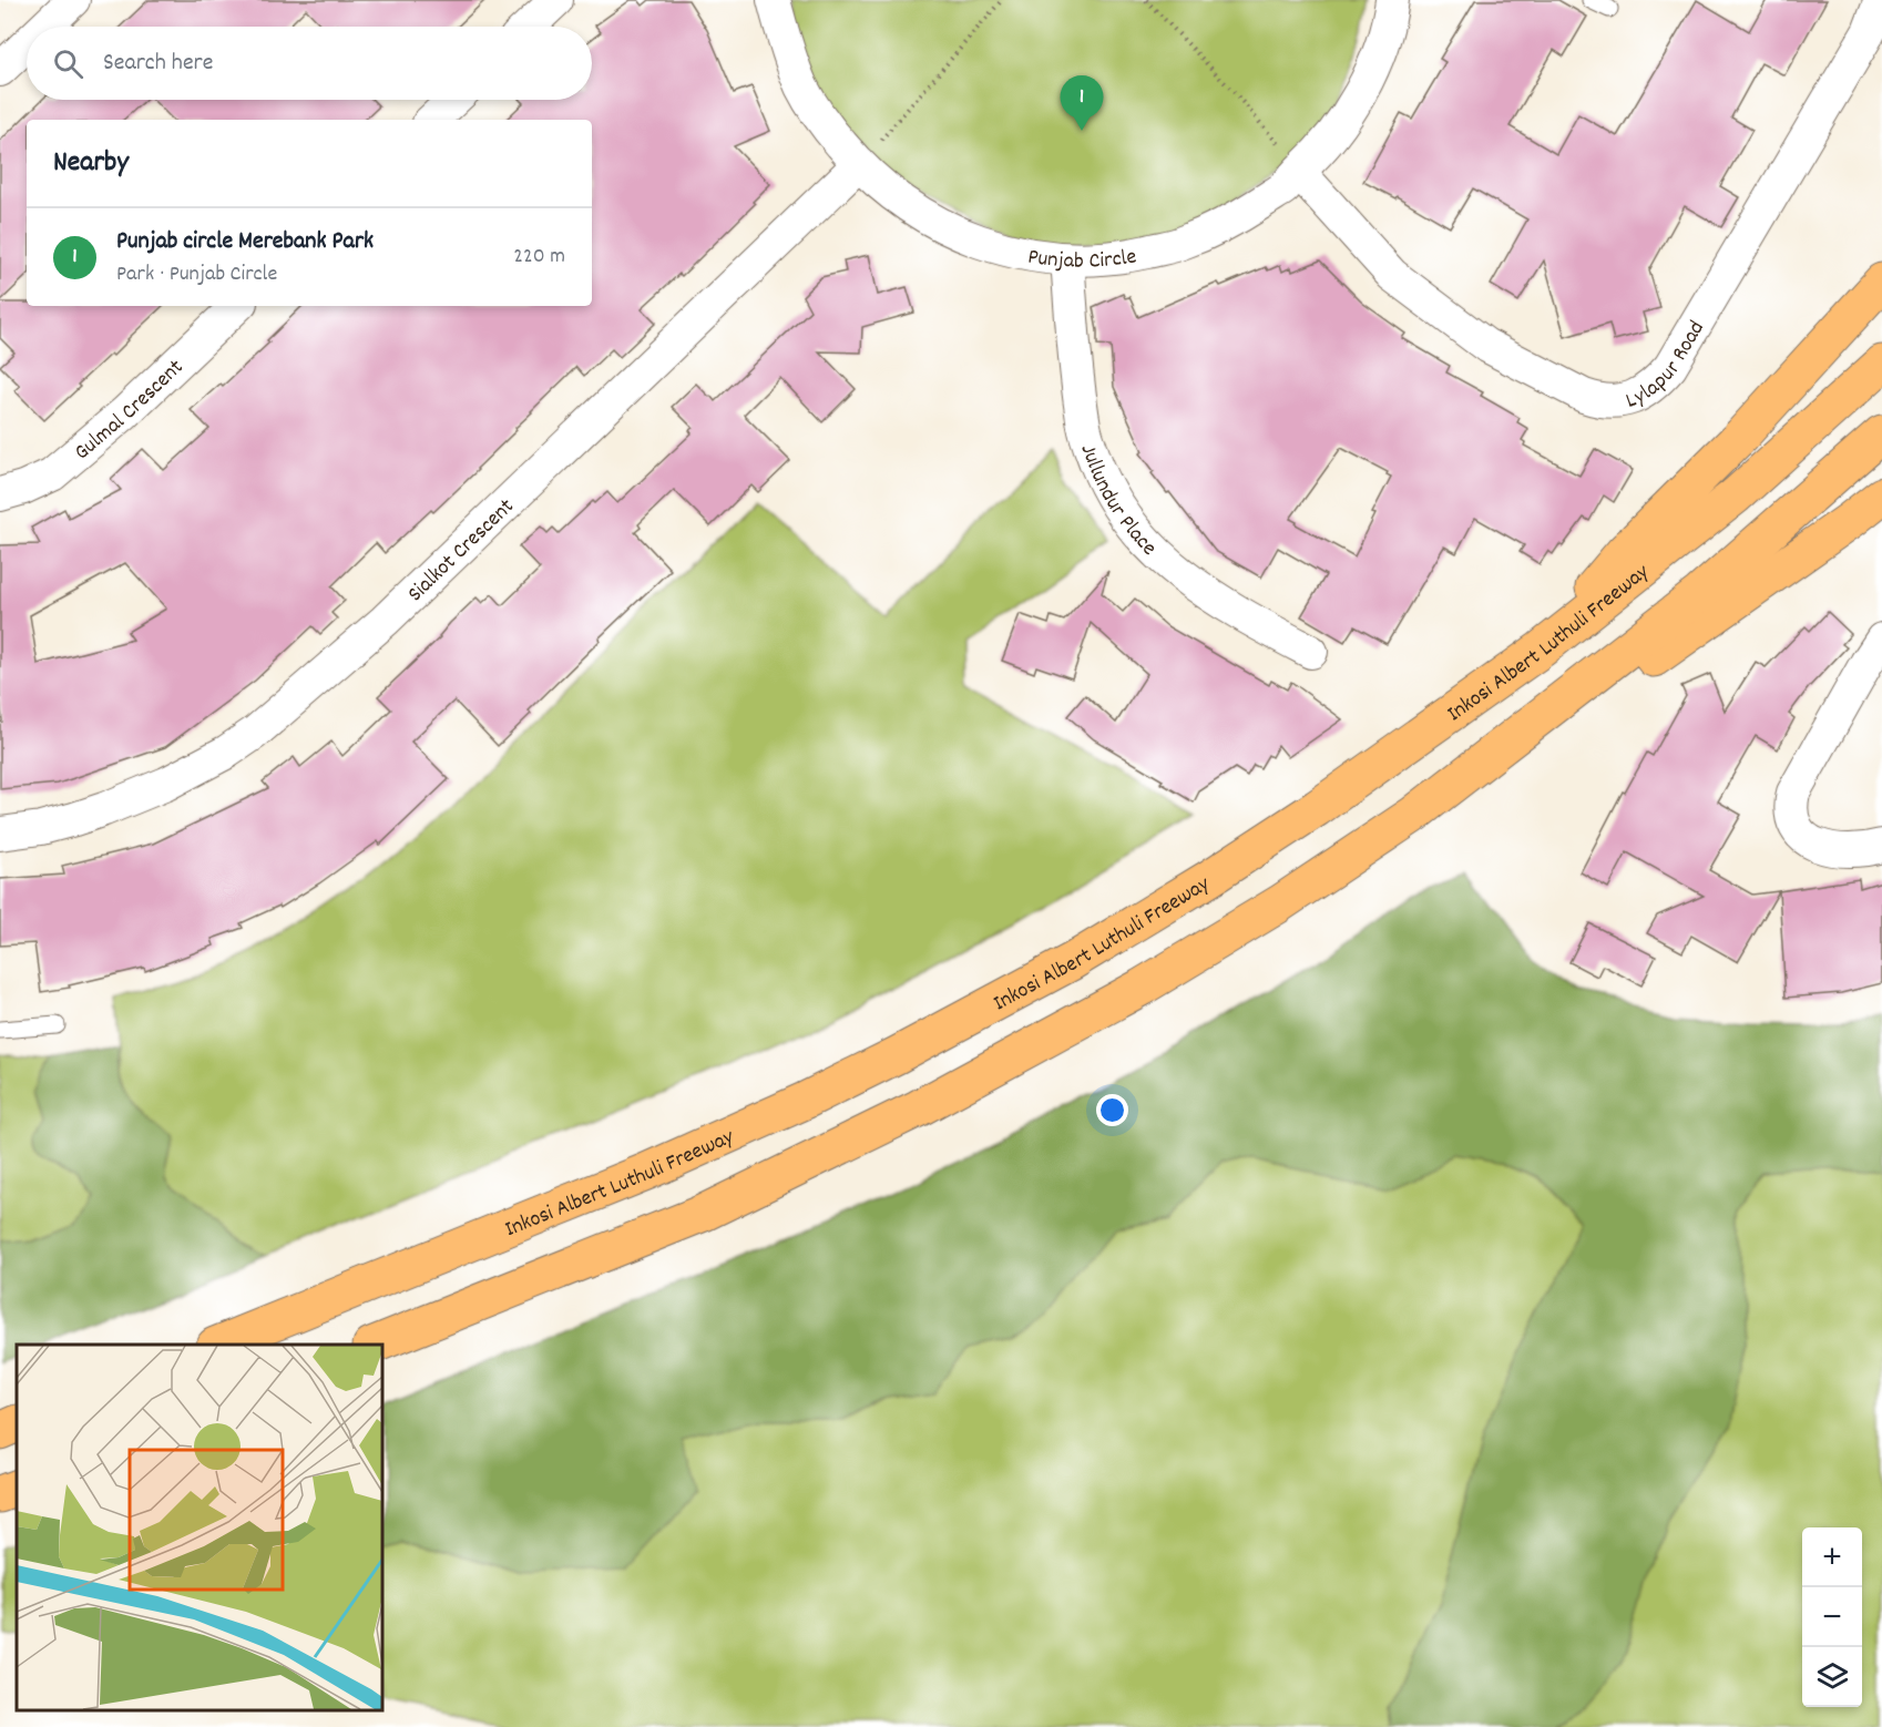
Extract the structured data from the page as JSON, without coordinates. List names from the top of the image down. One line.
{"streets":{"highway":["Inkosi Albert Luthuli Freeway"],"street":["Punjab Circle","Lylapur Road","Gulmal Crescent","Jullundur Place","Sialkot Crescent"]},"crossings":[["Punjab Circle","Lylapur Road"],["Punjab Circle","Jullundur Place"],["Punjab Circle","Sialkot Crescent"]],"page":{"search":"Search here","pins":"1","heading":"Nearby","list":[{"mark":"1","name":"Punjab circle Merebank Park","note":"Park · Punjab Circle","value":"220 m"}],"map_buttons":["+","−"]}}
